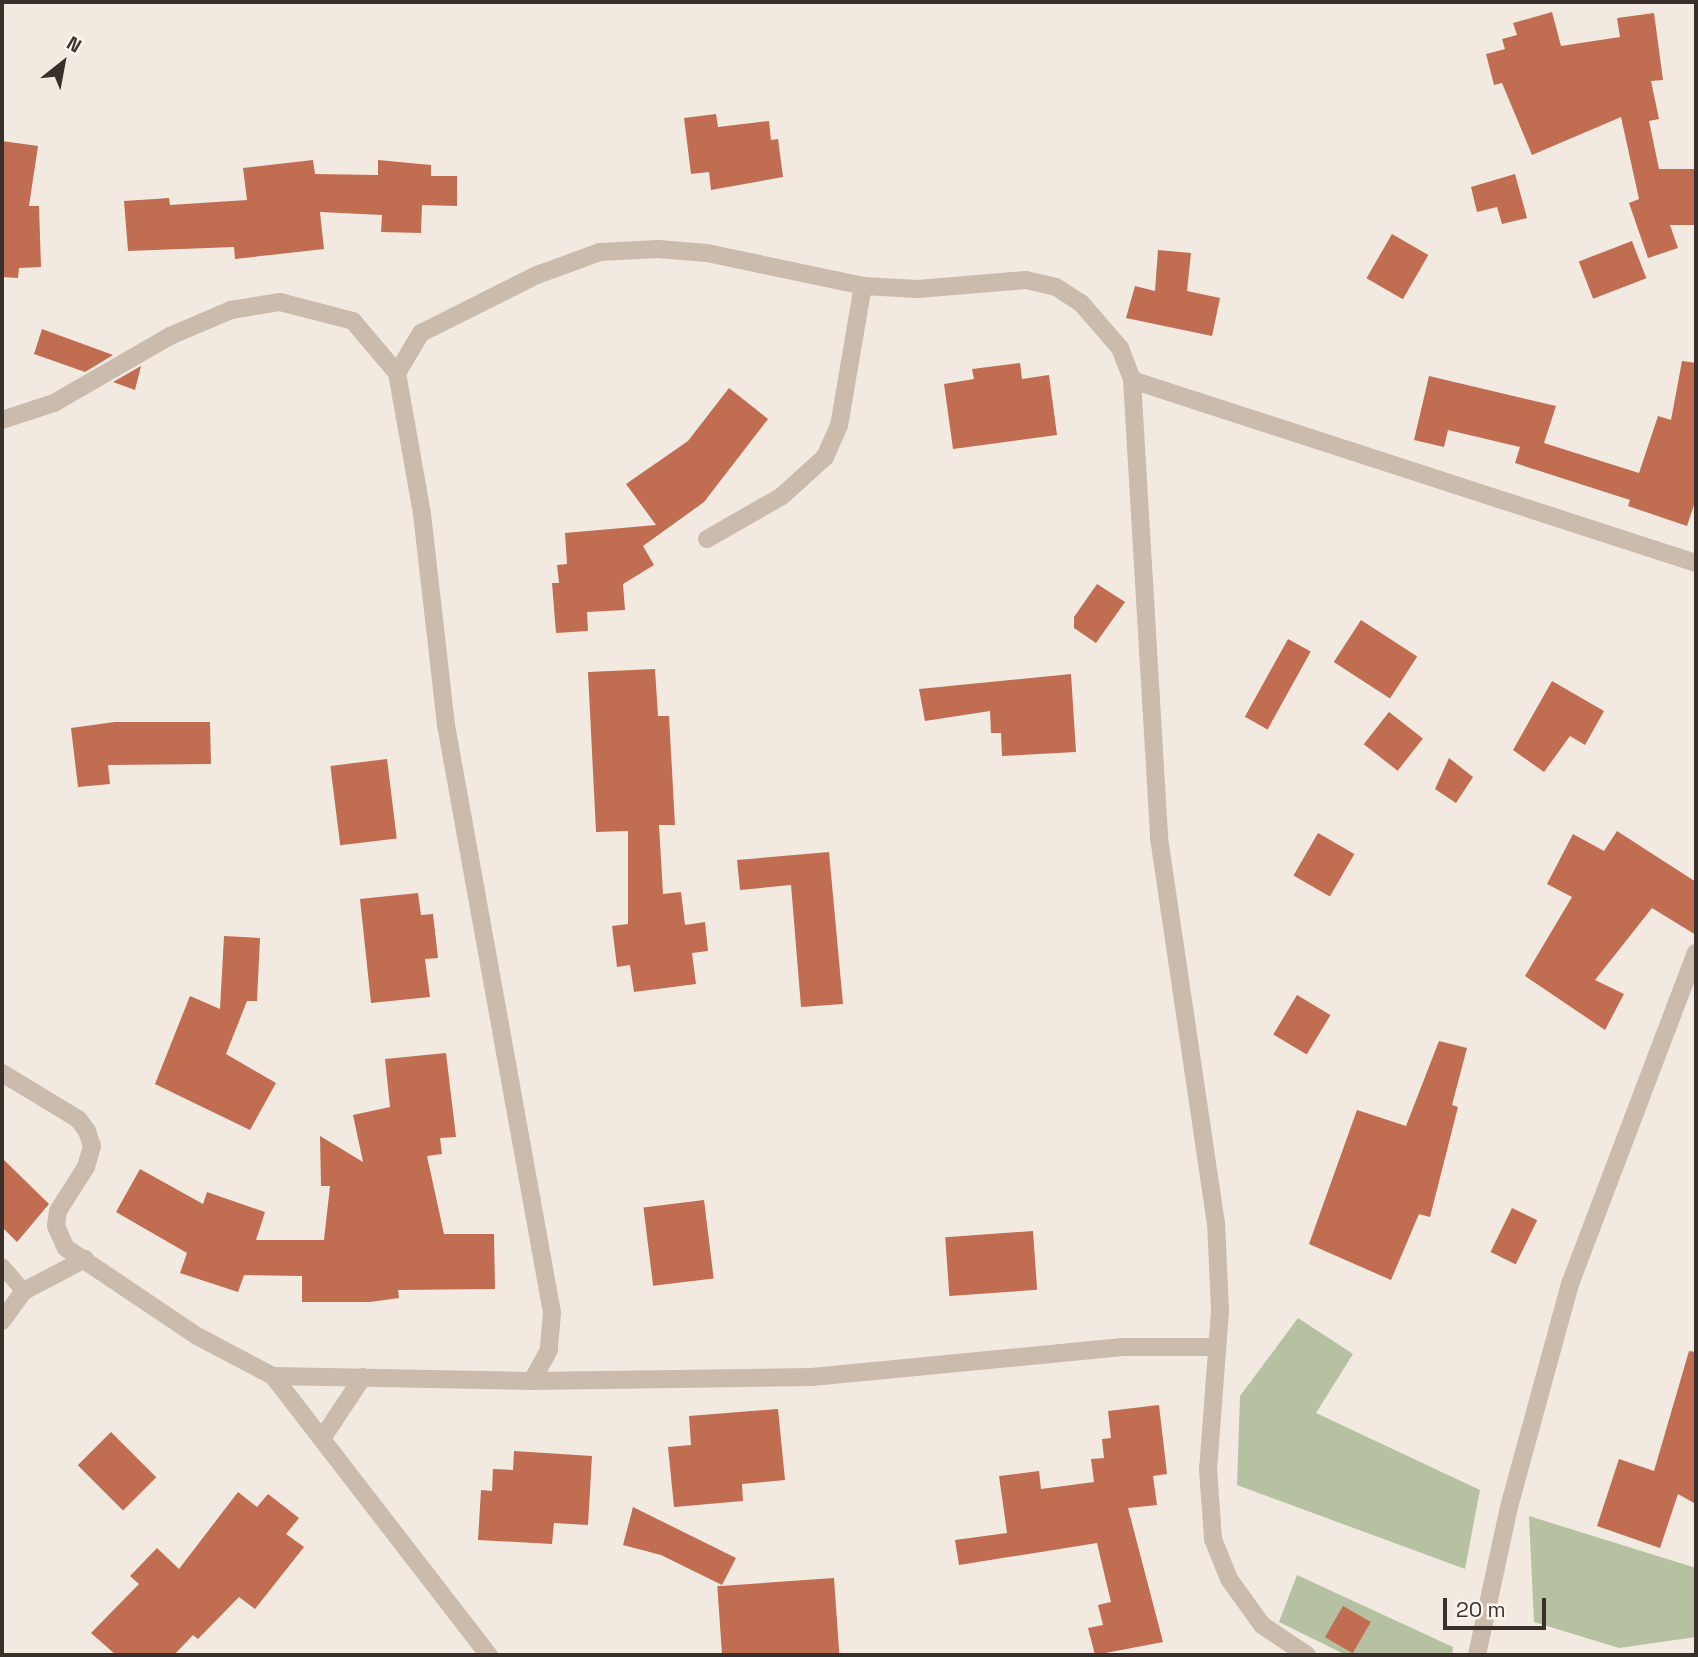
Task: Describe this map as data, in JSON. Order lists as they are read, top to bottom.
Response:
{
  "scale_bar": "20 m",
  "north": "top right"
}
